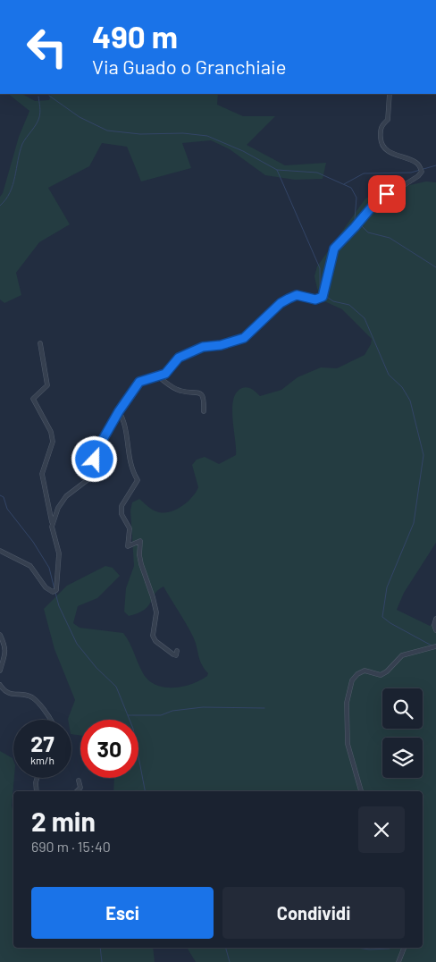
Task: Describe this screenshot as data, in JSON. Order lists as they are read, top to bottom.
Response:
{
  "page": {
    "turn": ["490 m", "Via Guado o Granchiaie"],
    "speed": "27 km/h",
    "limit": "30",
    "heading": ["2 min", "690 m · 15:40"],
    "buttons": ["Esci", "Condividi"]
  }
}
